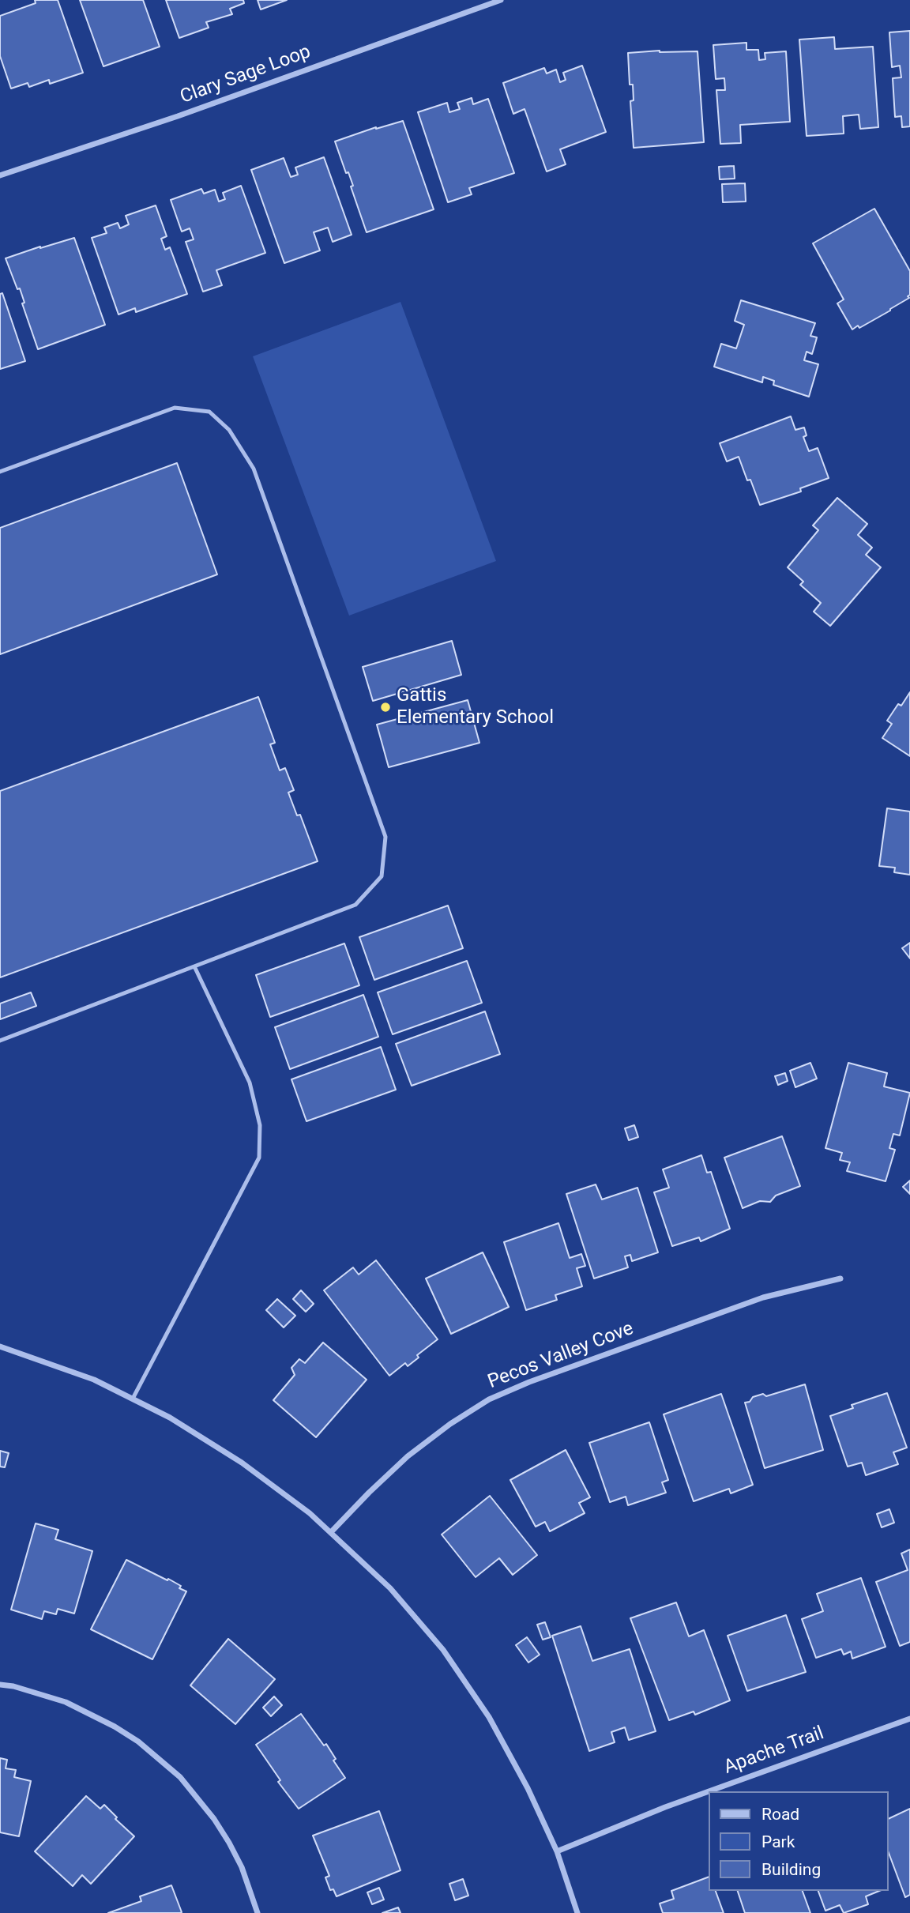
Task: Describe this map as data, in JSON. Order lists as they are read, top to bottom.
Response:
{
  "streets": {
    "street": ["Clary Sage Loop", "Pecos Valley Cove", "Apache Trail"]
  },
  "places": ["Gattis Elementary School"],
  "legend": ["Road", "Park", "Building"]
}
